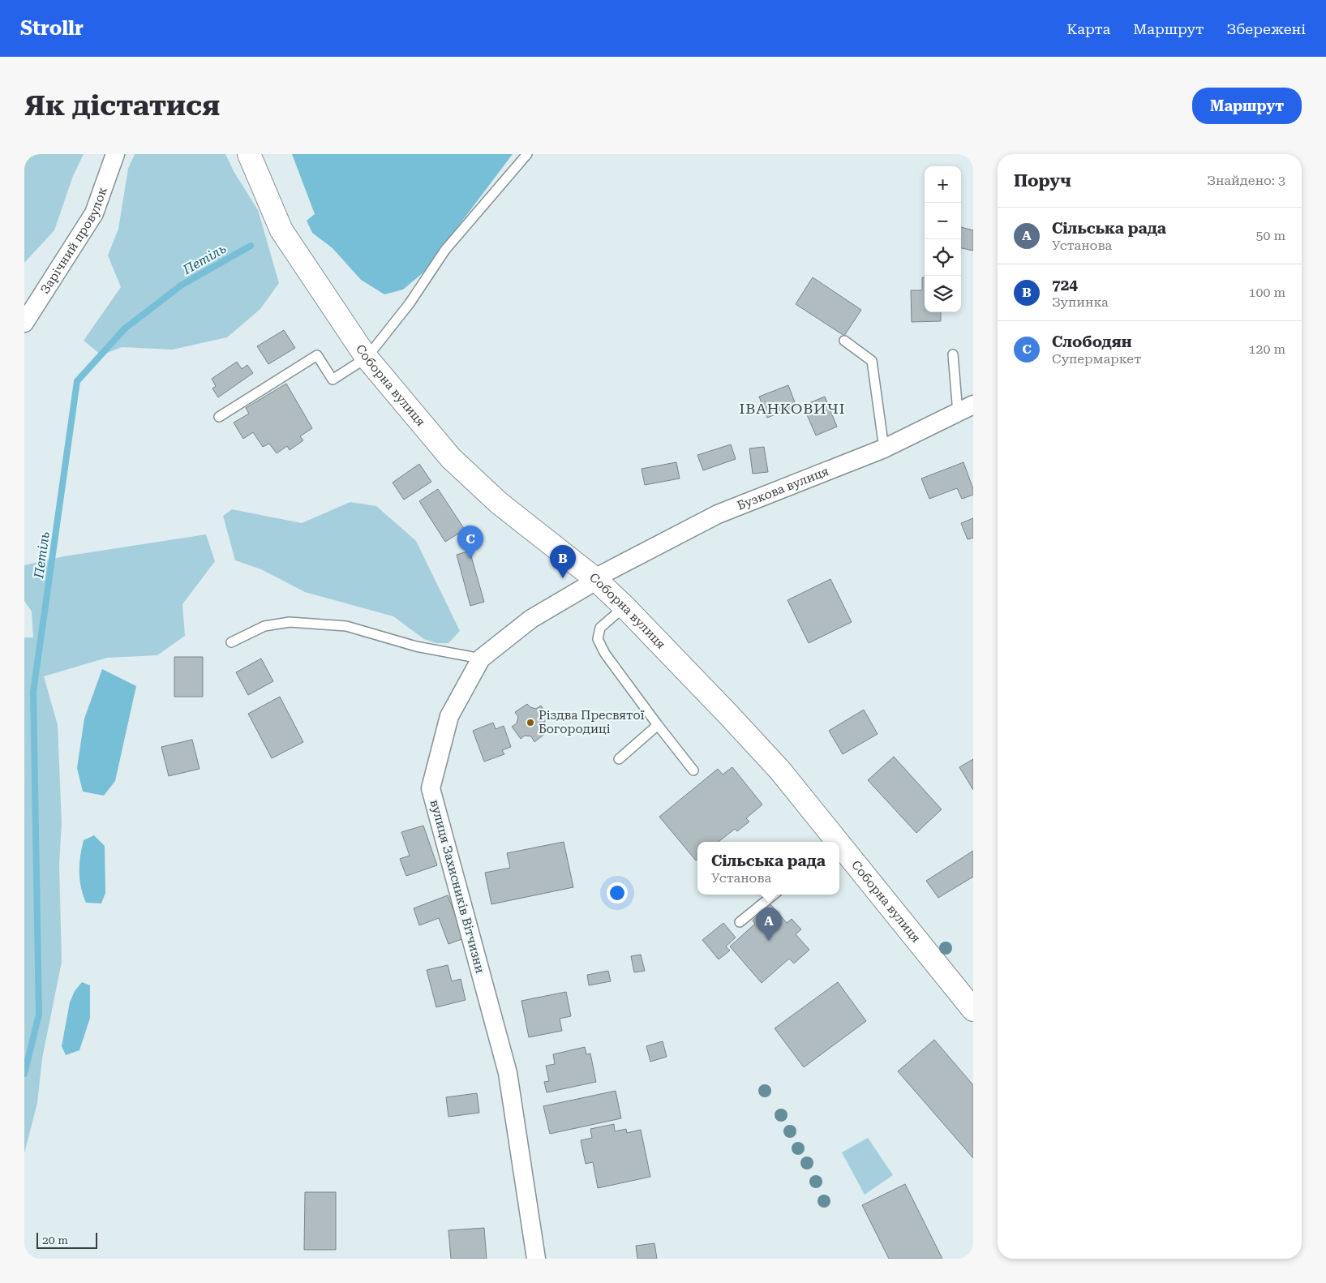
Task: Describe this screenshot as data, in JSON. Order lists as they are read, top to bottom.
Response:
{
  "streets": {
    "street": [
      "Зарічний провулок",
      "Соборна вулиця",
      "Бузкова вулиця",
      "вулиця Захисників Вітчизни"
    ]
  },
  "crossings": [
    ["Соборна вулиця", "Бузкова вулиця"],
    ["Соборна вулиця", "вулиця Захисників Вітчизни"],
    ["Бузкова вулиця", "вулиця Захисників Вітчизни"]
  ],
  "districts": ["ІВАНКОВИЧІ"],
  "water": ["Петіль"],
  "places": ["Різдва Пресвятої Богородиці"],
  "scale_bar": "20 m",
  "page": {
    "header": "Strollr",
    "nav": ["Карта", "Маршрут", "Збережені"],
    "buttons": "Маршрут",
    "title": "Як дістатися",
    "heading": ["Поруч", "Знайдено: 3"],
    "map_buttons": ["+", "−"],
    "list": [
      {
        "mark": "A",
        "name": "Cільська рада",
        "note": "Установа",
        "value": "50 m"
      },
      {
        "mark": "B",
        "name": "724",
        "note": "Зупинка",
        "value": "100 m"
      },
      {
        "mark": "C",
        "name": "Слободян",
        "note": "Супермаркет",
        "value": "120 m"
      }
    ],
    "pins": ["C", "B", "A"],
    "popup": ["Cільська рада", "Установа"],
    "scale": "20 m"
  }
}
